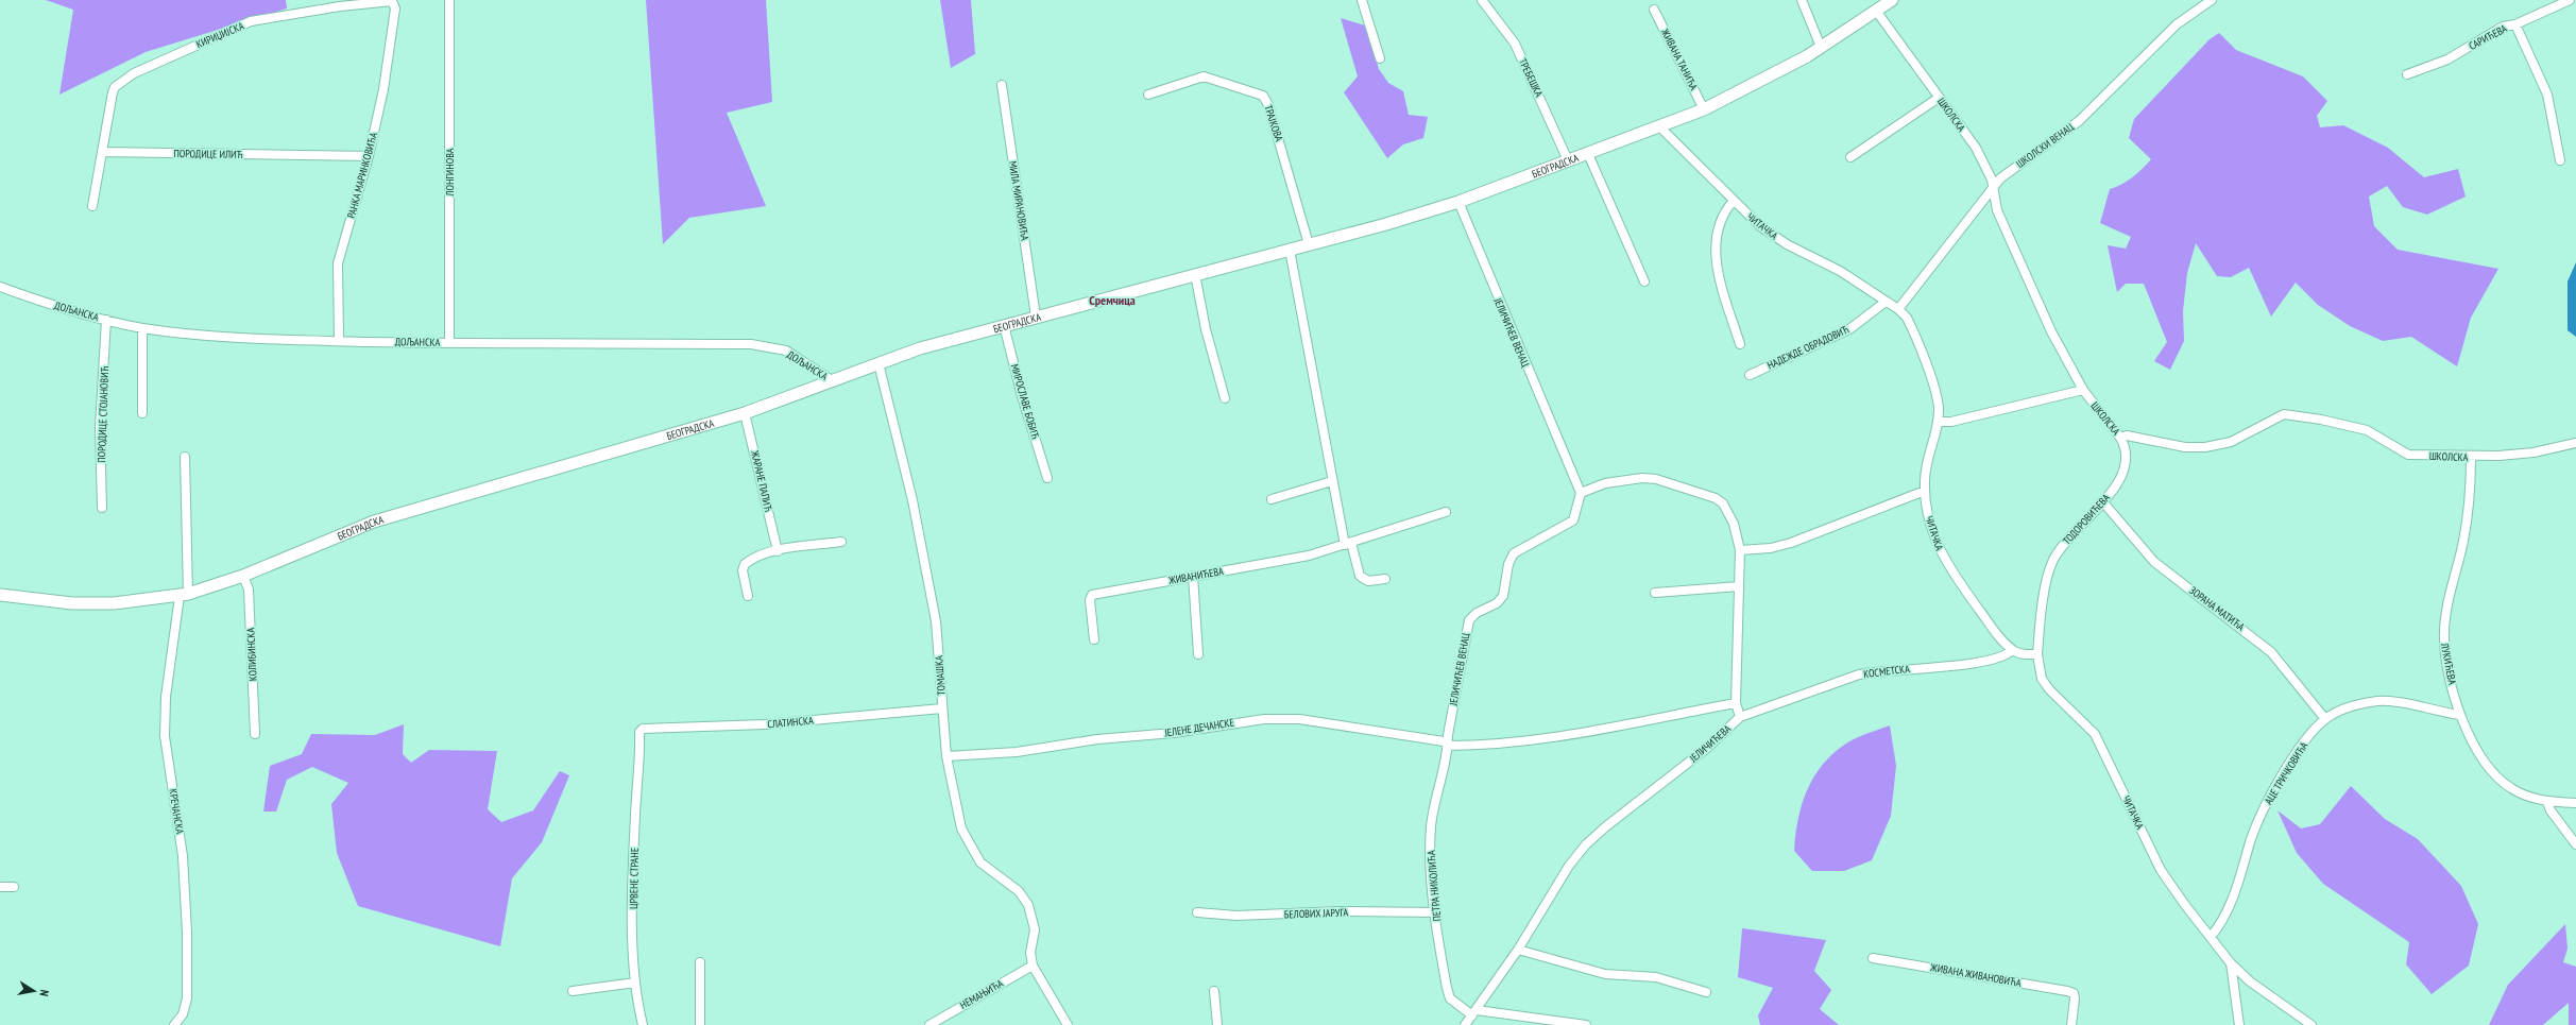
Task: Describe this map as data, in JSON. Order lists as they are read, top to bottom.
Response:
{
  "streets": {
    "main road": ["БЕОГРАДСКА"],
    "street": [
      "КИРИЏИЈСКА",
      "САРИЋЕВА",
      "ЖИВАНА ТАНИЋА",
      "ТРЕБЕШКА",
      "ШКОЛСКА",
      "ТРАЈКОВА",
      "ШКОЛСКИ ВЕНАЦ",
      "ПОРОДИЦЕ ИЛИЋ",
      "ЛОНГИНОВА",
      "РАНКА МАРИНКОВИЋА",
      "МИЛА МИРАНОВИЋА",
      "ЧИТАЧКА",
      "ДОЉАНСКА",
      "ЈЕЛИЧИЋЕВ ВЕНАЦ",
      "НАДЕЖДЕ ОБРАДОВИЋ",
      "МИРОСЛАВЕ БОБИЋ",
      "ПОРОДИЦЕ СТОЈАНОВИЋ",
      "ЖАРАНЕ ПАПИЋ",
      "ТОДОРОВИЋЕВА",
      "ЖИВАНИЋЕВА",
      "ЗОРАНА МАТИЋА",
      "КОЛИБИНСКА",
      "ЛУКИЋЕВА",
      "КОСМЕТСКА",
      "ТОМАШКА",
      "СЛАТИНСКА",
      "ЈЕЛЕНЕ ДЕЧАНСКЕ",
      "ЈЕЛИЧИЋЕВА",
      "АЦЕ ТРИЧКОВИЋА",
      "КРЕЧАНСКА",
      "ЦРВЕНЕ СТРАНЕ",
      "ПЕТРА НИКОЛИЋА",
      "БЕЛОВИХ ЈАРУГА",
      "ЖИВАНА ЖИВАНОВИЋА",
      "НЕМАЊИЋА"
    ]
  },
  "crossings": [
    ["КИРИЏИЈСКА", "ПОРОДИЦЕ ИЛИЋ"],
    ["КИРИЏИЈСКА", "РАНКА МАРИНКОВИЋА"],
    ["ЖИВАНА ТАНИЋА", "БЕОГРАДСКА"],
    ["ТРЕБЕШКА", "БЕОГРАДСКА"],
    ["ШКОЛСКА", "ШКОЛСКИ ВЕНАЦ"],
    ["ШКОЛСКА", "БЕОГРАДСКА"],
    ["ШКОЛСКА", "ТОДОРОВИЋЕВА"],
    ["ШКОЛСКА", "ЛУКИЋЕВА"],
    ["ТРАЈКОВА", "БЕОГРАДСКА"],
    ["ШКОЛСКИ ВЕНАЦ", "ЧИТАЧКА"],
    ["ПОРОДИЦЕ ИЛИЋ", "РАНКА МАРИНКОВИЋА"],
    ["БЕОГРАДСКА", "МИЛА МИРАНОВИЋА"],
    ["БЕОГРАДСКА", "ЧИТАЧКА"],
    ["БЕОГРАДСКА", "ДОЉАНСКА"],
    ["БЕОГРАДСКА", "ЈЕЛИЧИЋЕВ ВЕНАЦ"],
    ["БЕОГРАДСКА", "МИРОСЛАВЕ БОБИЋ"],
    ["БЕОГРАДСКА", "ЖАРАНЕ ПАПИЋ"],
    ["БЕОГРАДСКА", "КОЛИБИНСКА"],
    ["БЕОГРАДСКА", "ТОМАШКА"],
    ["БЕОГРАДСКА", "КРЕЧАНСКА"],
    ["ЛОНГИНОВА", "ДОЉАНСКА"],
    ["РАНКА МАРИНКОВИЋА", "ДОЉАНСКА"],
    ["ЧИТАЧКА", "НАДЕЖДЕ ОБРАДОВИЋ"],
    ["ЧИТАЧКА", "ТОДОРОВИЋЕВА"],
    ["ЧИТАЧКА", "КОСМЕТСКА"],
    ["ЧИТАЧКА", "АЦЕ ТРИЧКОВИЋА"],
    ["ДОЉАНСКА", "ПОРОДИЦЕ СТОЈАНОВИЋ"],
    ["ЈЕЛИЧИЋЕВ ВЕНАЦ", "ЈЕЛЕНЕ ДЕЧАНСКЕ"],
    ["ЈЕЛИЧИЋЕВ ВЕНАЦ", "ЈЕЛИЧИЋЕВА"],
    ["ЈЕЛИЧИЋЕВ ВЕНАЦ", "ПЕТРА НИКОЛИЋА"],
    ["ТОДОРОВИЋЕВА", "ЗОРАНА МАТИЋА"],
    ["ЗОРАНА МАТИЋА", "АЦЕ ТРИЧКОВИЋА"],
    ["ЛУКИЋЕВА", "АЦЕ ТРИЧКОВИЋА"],
    ["КОСМЕТСКА", "ЈЕЛИЧИЋЕВА"],
    ["ТОМАШКА", "СЛАТИНСКА"],
    ["ТОМАШКА", "ЈЕЛЕНЕ ДЕЧАНСКЕ"],
    ["ТОМАШКА", "НЕМАЊИЋА"],
    ["СЛАТИНСКА", "ЦРВЕНЕ СТРАНЕ"],
    ["ЈЕЛЕНЕ ДЕЧАНСКЕ", "ПЕТРА НИКОЛИЋА"],
    ["ЈЕЛИЧИЋЕВА", "ПЕТРА НИКОЛИЋА"],
    ["ПЕТРА НИКОЛИЋА", "БЕЛОВИХ ЈАРУГА"]
  ],
  "districts": ["Сремчица"],
  "north": "right"
}
